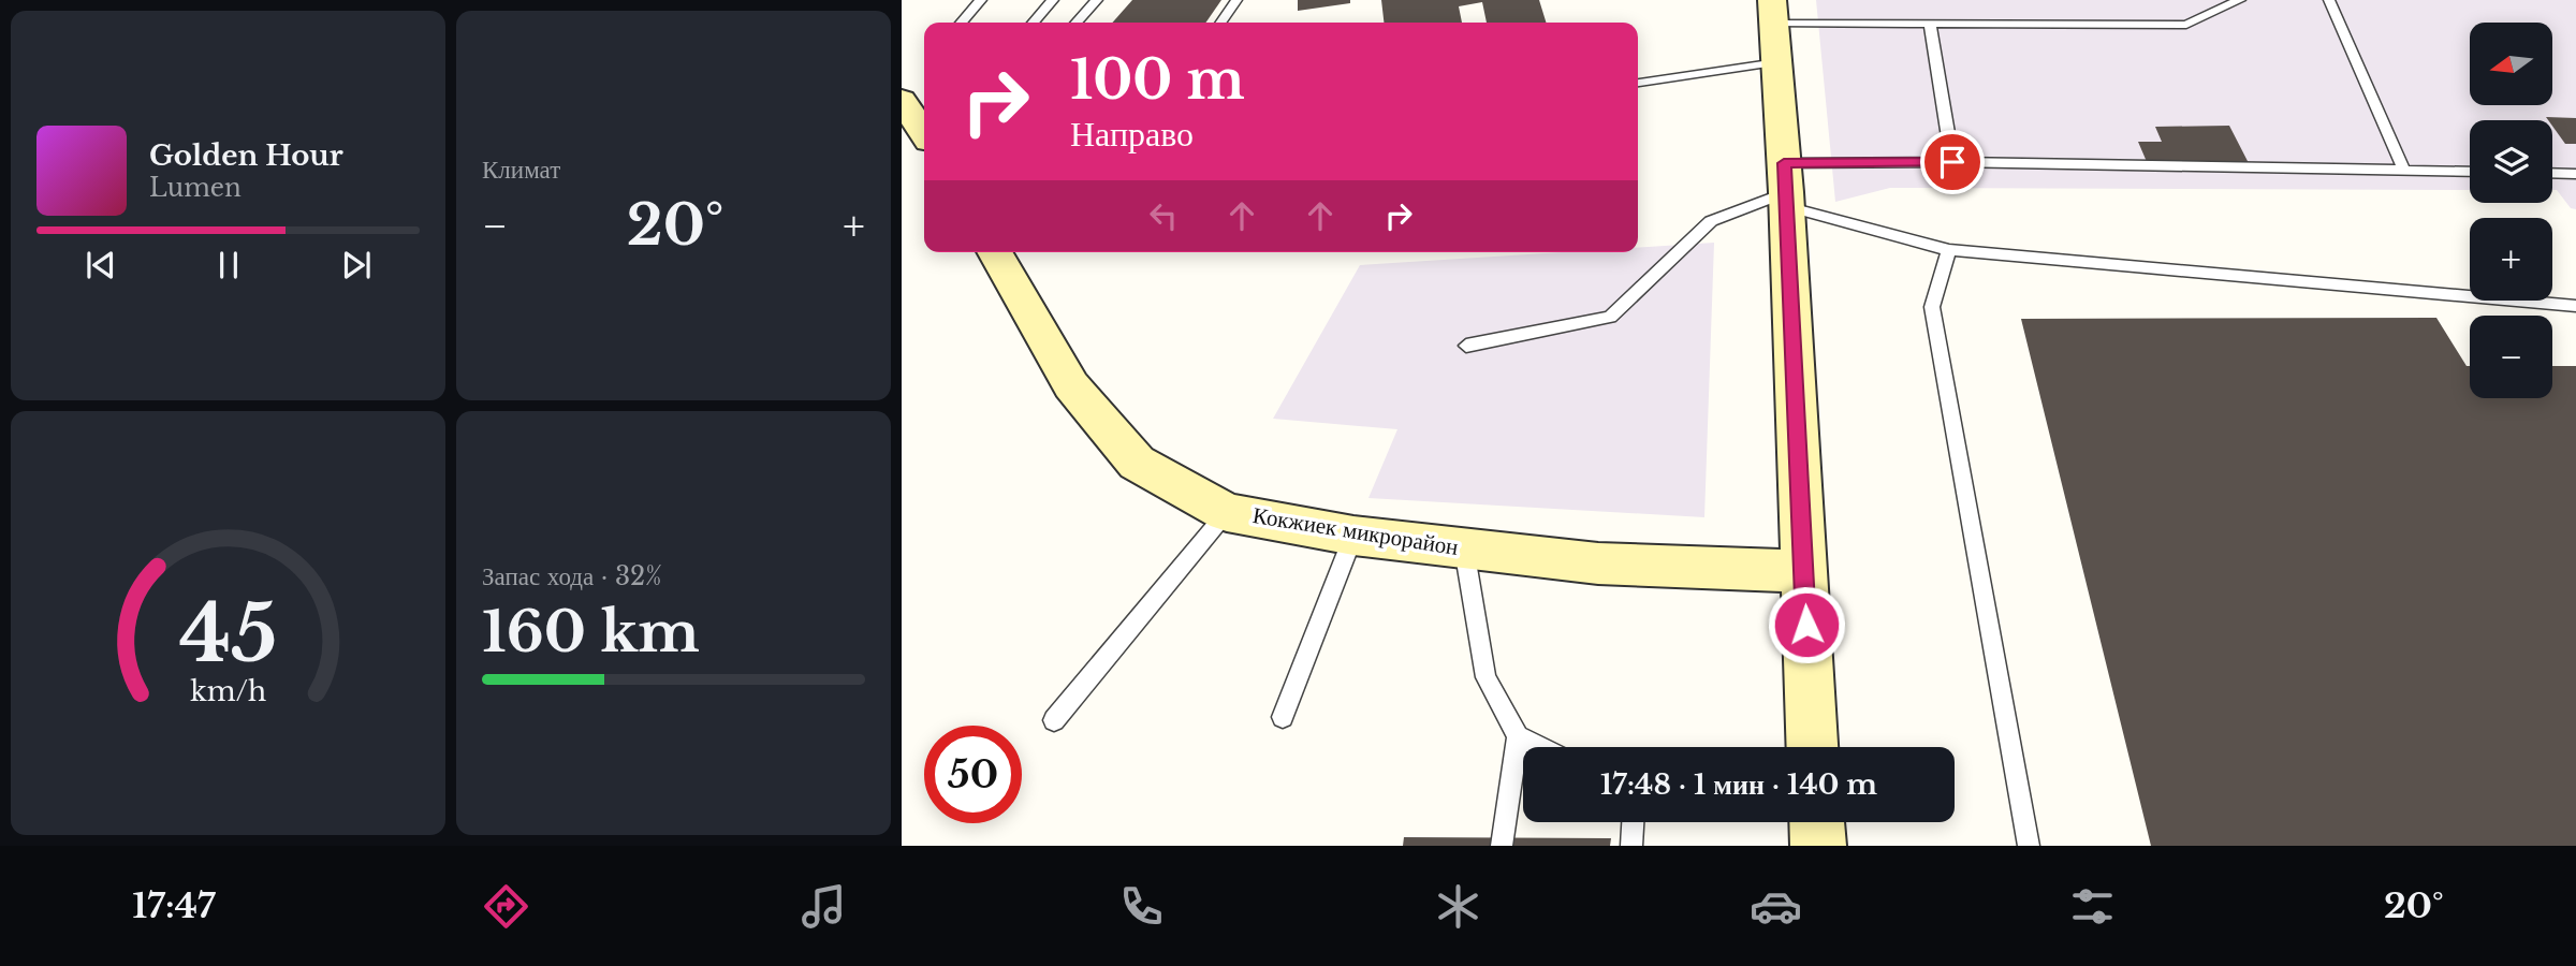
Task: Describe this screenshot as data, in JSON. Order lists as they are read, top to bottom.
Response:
{
  "streets": {
    "street": ["Кокжиек микрорайон"]
  },
  "north": "left",
  "page": {
    "tile": [
      "Климат",
      ["Запас хода · 32%", "160 km"]
    ],
    "map_buttons": ["+", "−"],
    "turn": ["100 m", "Направо"],
    "song": ["Golden Hour", "Lumen"],
    "heat": ["−", "20°", "+"],
    "limit": "50",
    "trip": "17:48 · 1 мин · 140 m",
    "tabs": ["17:47", "20°"],
    "gauge": ["45", "km/h"]
  }
}
